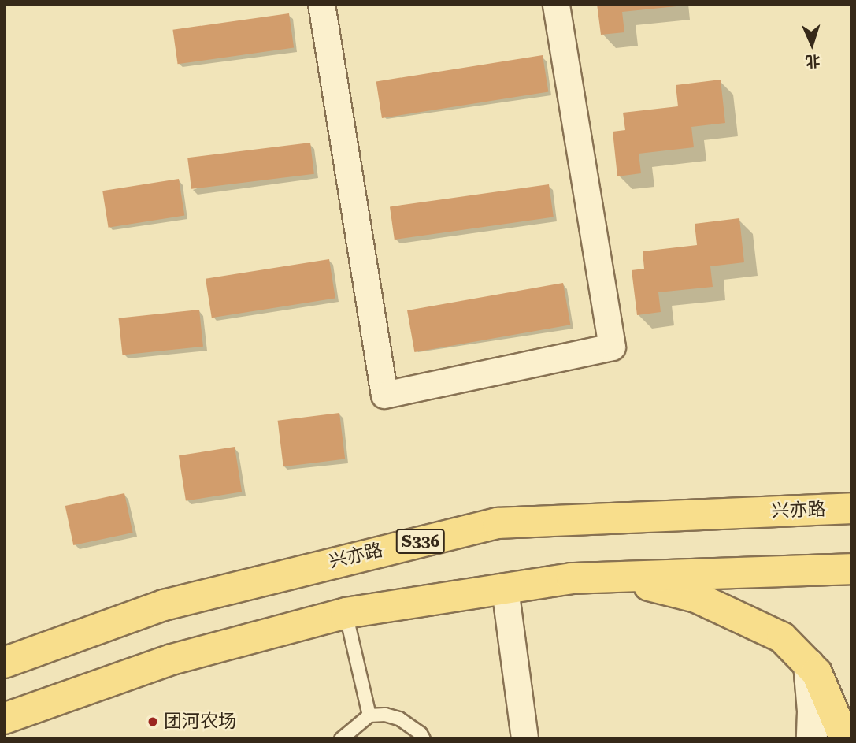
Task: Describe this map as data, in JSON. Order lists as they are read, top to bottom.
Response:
{
  "streets": {
    "main road": ["兴亦路", "S336"]
  },
  "places": ["团河农场"],
  "north": "bottom"
}
